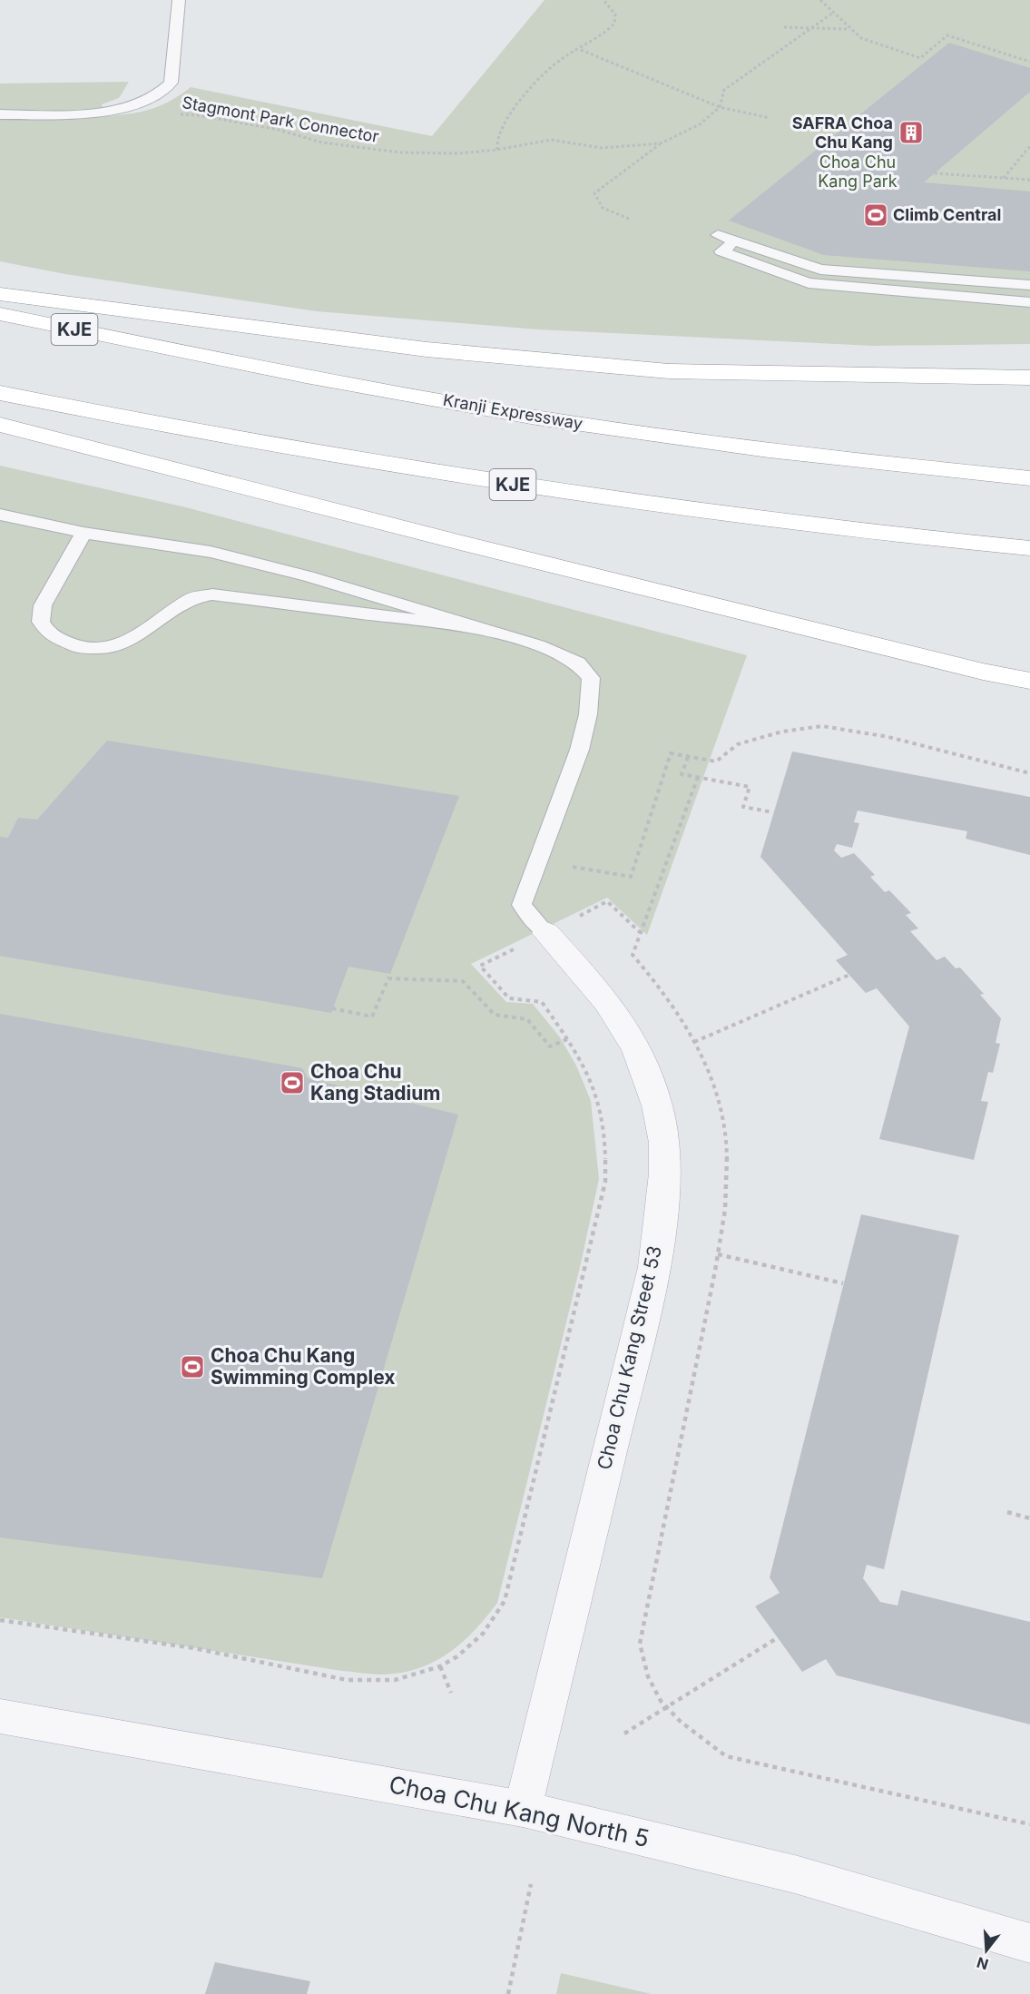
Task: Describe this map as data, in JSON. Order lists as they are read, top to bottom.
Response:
{
  "streets": {
    "highway": ["KJE", "Kranji Expressway"],
    "street": ["Choa Chu Kang Street 53", "Choa Chu Kang North 5"],
    "path": ["Stagmont Park Connector"]
  },
  "crossings": [
    ["Choa Chu Kang Street 53", "Choa Chu Kang North 5"]
  ],
  "parks": ["Choa Chu Kang Park"],
  "places": {
    "building": ["SAFRA Choa Chu Kang"],
    "sports": ["Climb Central", "Choa Chu Kang Stadium", "Choa Chu Kang Swimming Complex"]
  },
  "north": "bottom"
}
